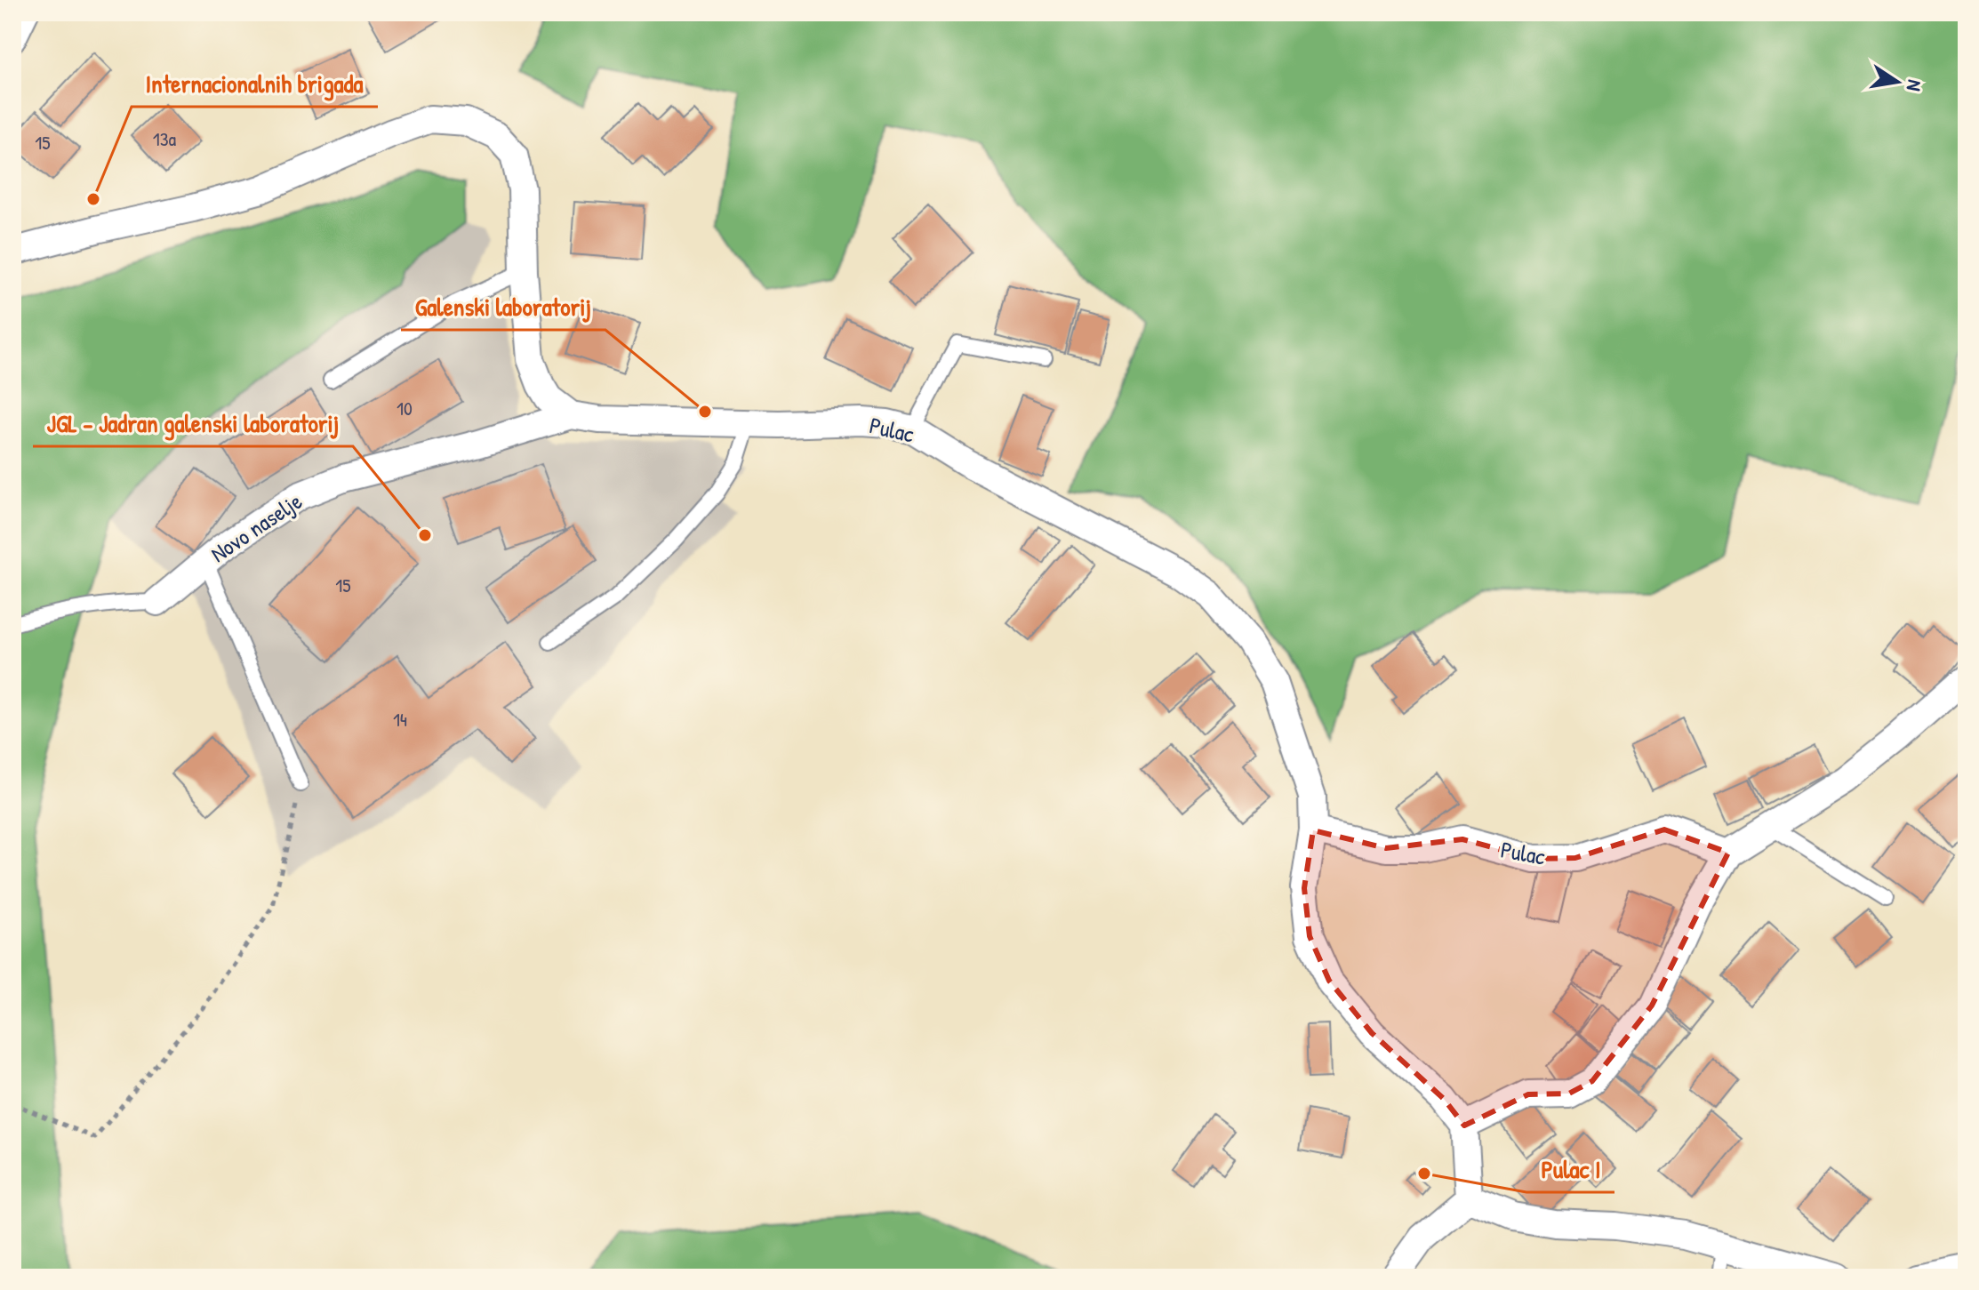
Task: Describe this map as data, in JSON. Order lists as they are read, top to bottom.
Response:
{
  "streets": {
    "street": ["Pulac", "Novo naselje"]
  },
  "crossings": [
    ["Pulac", "Novo naselje"]
  ],
  "places": [
    "Internacionalnih brigada",
    "Galenski laboratorij",
    "JGL - Jadran galenski laboratorij",
    "Pulac I"
  ],
  "house_numbers": [
    "13a",
    "15",
    "10",
    "15",
    "14"
  ],
  "north": "right"
}
